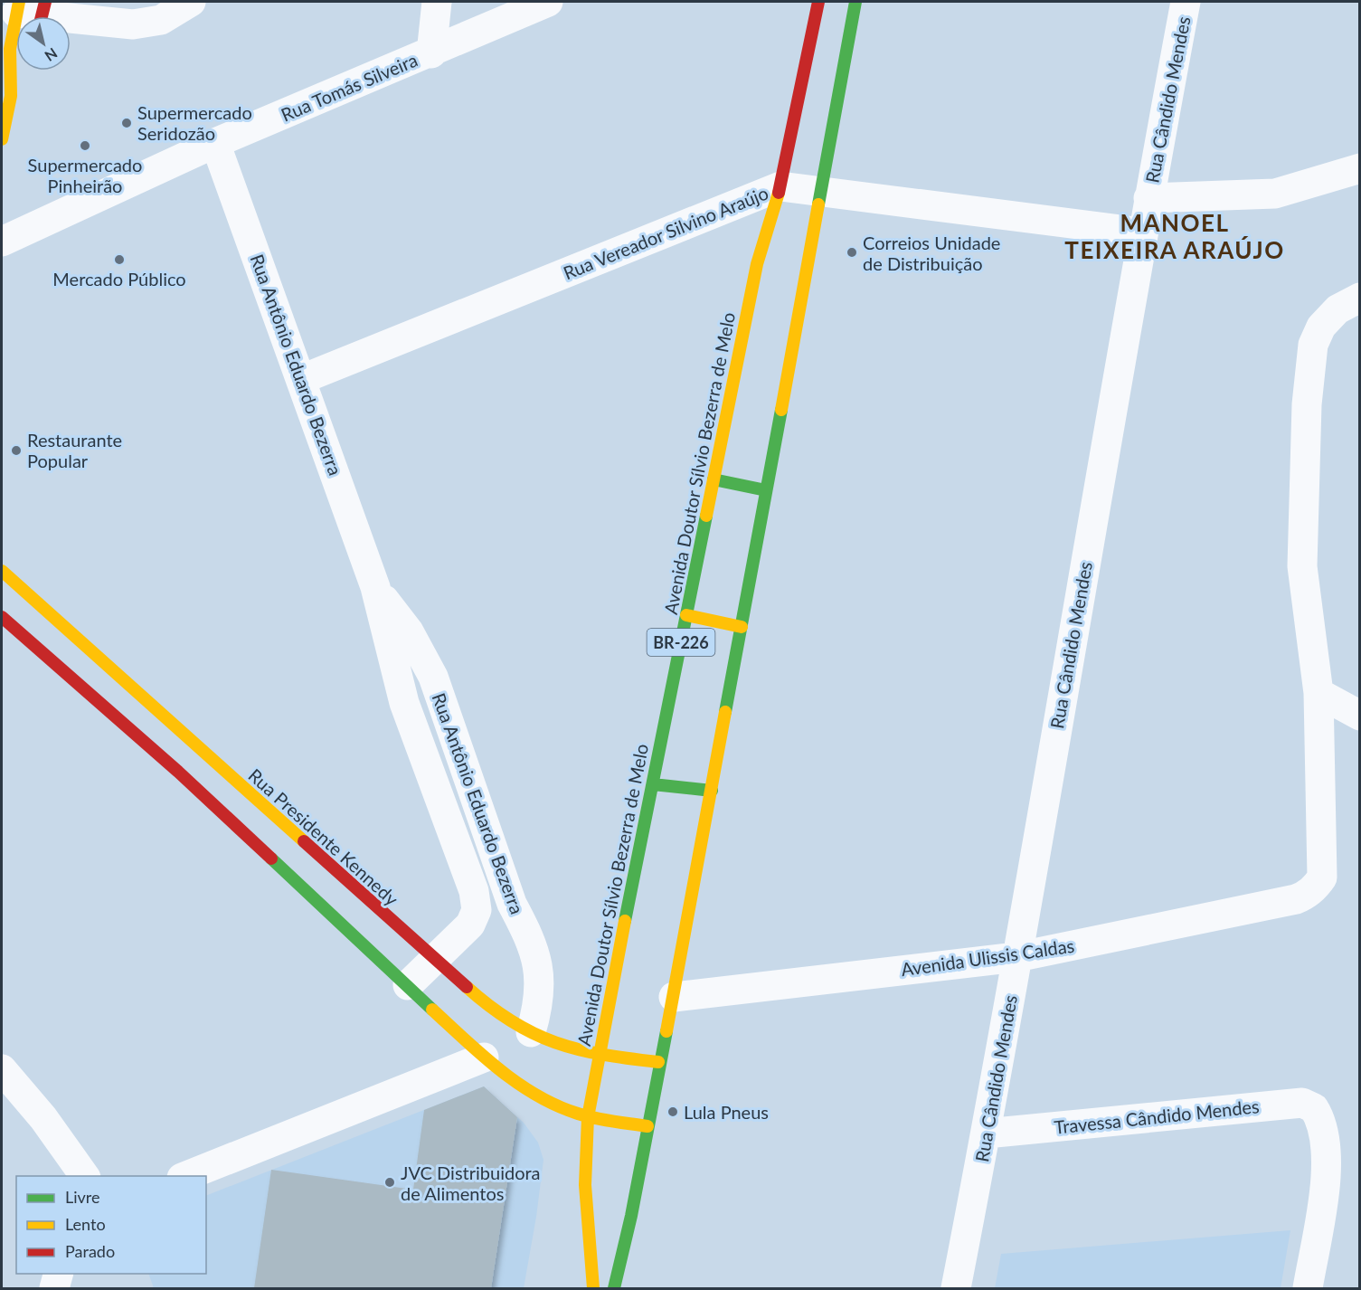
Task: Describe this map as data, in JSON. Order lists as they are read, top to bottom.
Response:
{
  "streets": {
    "main road": ["Avenida Doutor Sílvio Bezerra de Melo", "BR-226", "Rua Presidente Kennedy"],
    "street": [
      "Rua Tomás Silveira",
      "Rua Cândido Mendes",
      "Rua Vereador Silvino Araújo",
      "Rua Antônio Eduardo Bezerra",
      "Avenida Ulissis Caldas",
      "Travessa Cândido Mendes"
    ]
  },
  "crossings": [
    ["Rua Tomás Silveira", "Rua Antônio Eduardo Bezerra"],
    ["Rua Cândido Mendes", "Rua Vereador Silvino Araújo"],
    ["Rua Cândido Mendes", "Avenida Ulissis Caldas"],
    ["Rua Cândido Mendes", "Travessa Cândido Mendes"],
    ["Rua Vereador Silvino Araújo", "Rua Antônio Eduardo Bezerra"],
    ["Rua Vereador Silvino Araújo", "Avenida Doutor Sílvio Bezerra de Melo"],
    ["Rua Vereador Silvino Araújo", "BR-226"],
    ["Rua Antônio Eduardo Bezerra", "Rua Presidente Kennedy"],
    ["Avenida Doutor Sílvio Bezerra de Melo", "Rua Presidente Kennedy"],
    ["BR-226", "Rua Presidente Kennedy"],
    ["BR-226", "Avenida Ulissis Caldas"]
  ],
  "districts": ["MANOEL TEIXEIRA ARAÚJO"],
  "places": [
    "Supermercado Seridozão",
    "Supermercado Pinheirão",
    "Correios Unidade de Distribuição",
    "Mercado Público",
    "Restaurante Popular",
    "Lula Pneus",
    "JVC Distribuidora de Alimentos"
  ],
  "legend": ["Livre", "Lento", "Parado"],
  "north": "bottom right"
}
